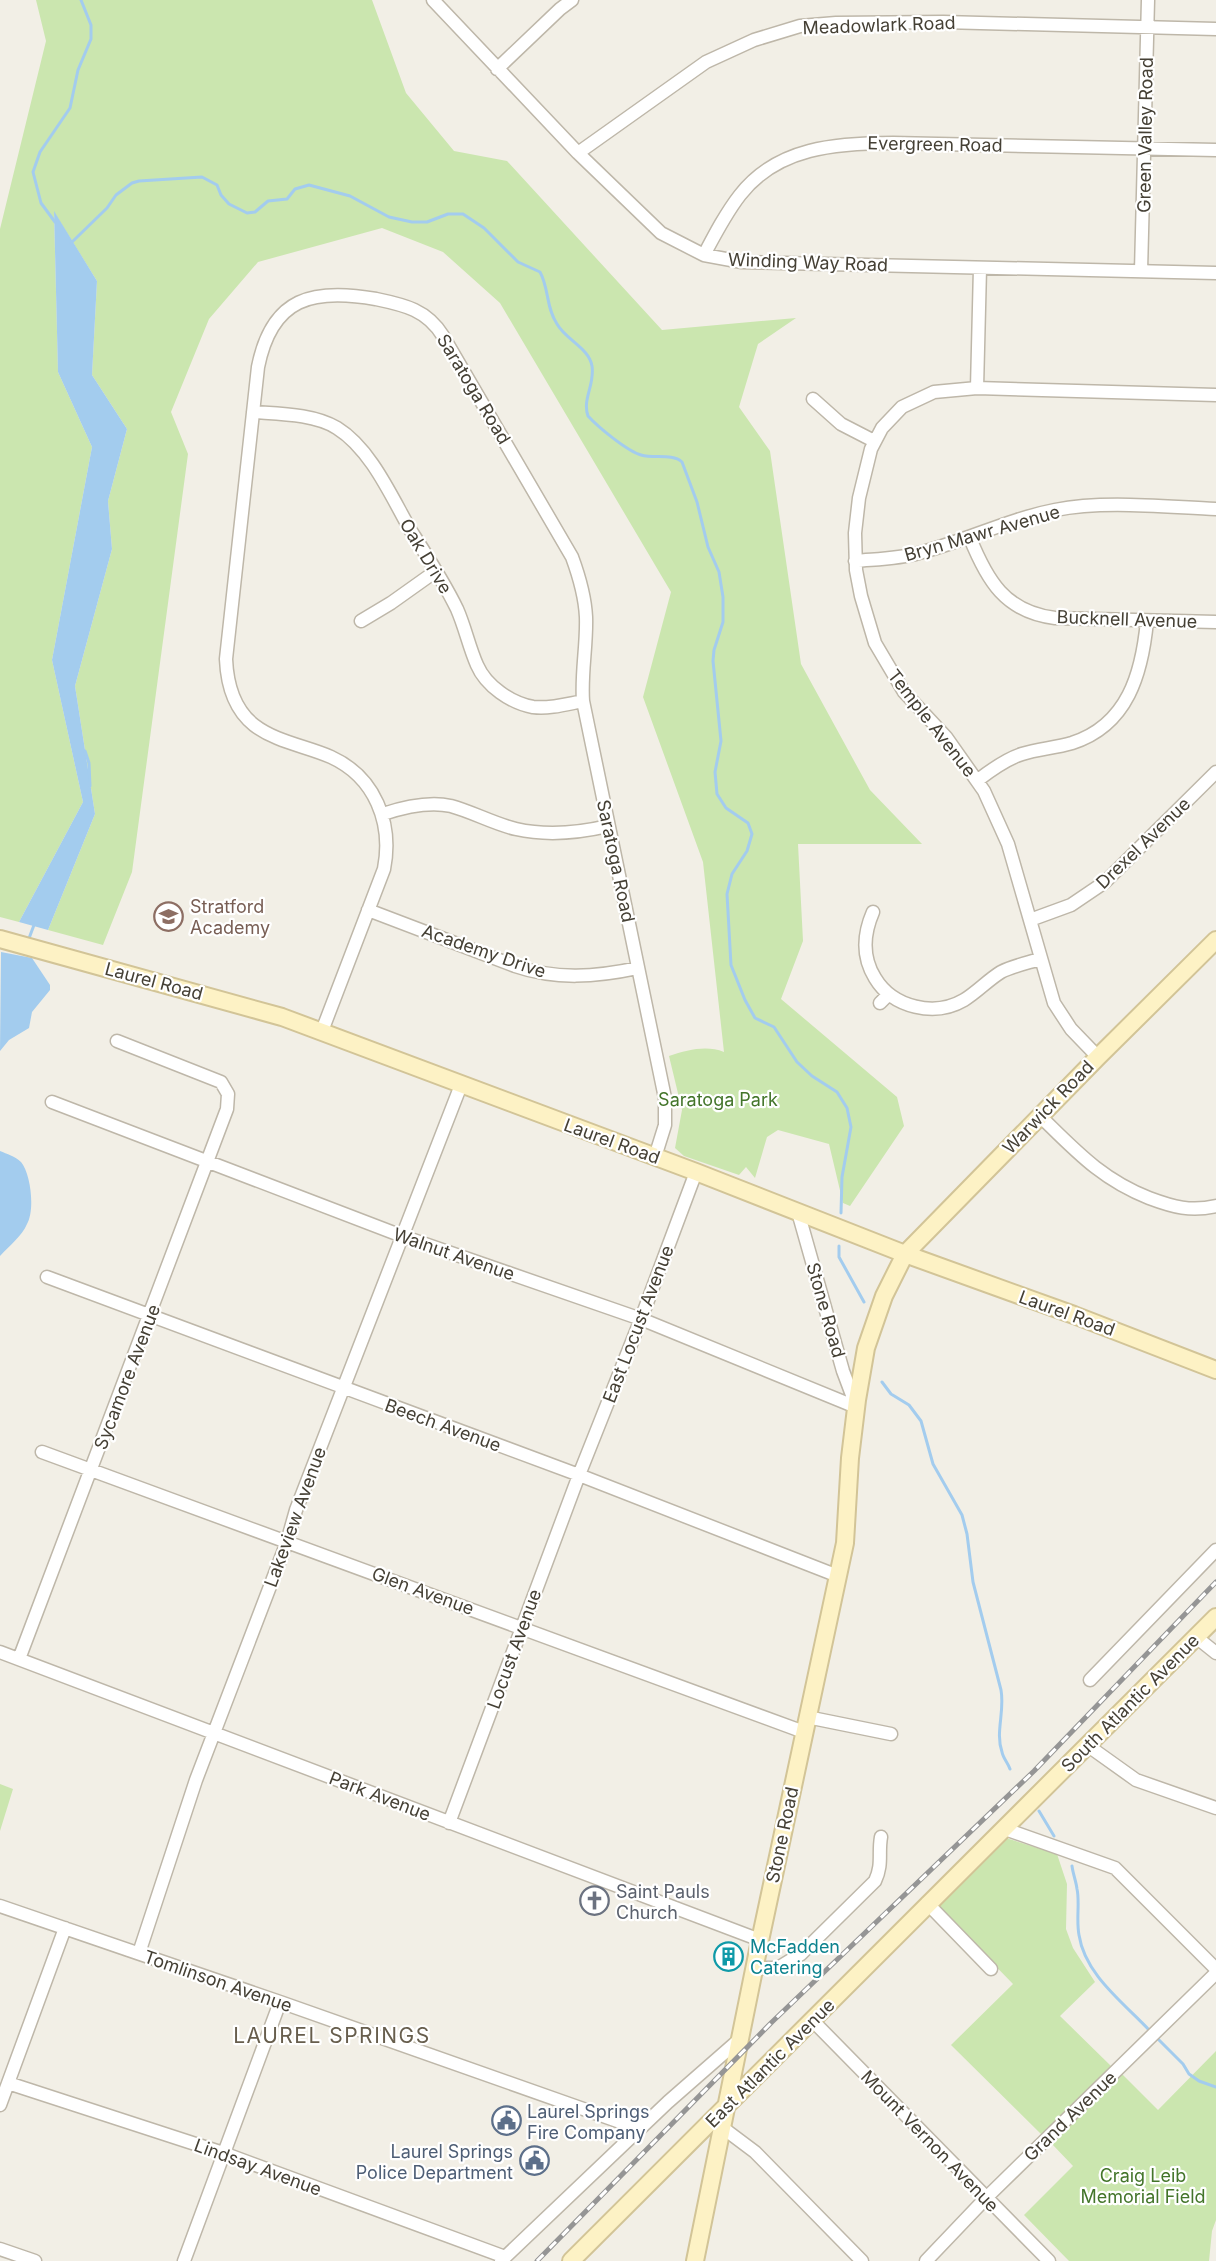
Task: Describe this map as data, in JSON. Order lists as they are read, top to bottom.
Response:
{
  "streets": {
    "street": [
      "Meadowlark Road",
      "Green Valley Road",
      "Evergreen Road",
      "Winding Way Road",
      "Saratoga Road",
      "Bryn Mawr Avenue",
      "Oak Drive",
      "Bucknell Avenue",
      "Temple Avenue",
      "Drexel Avenue",
      "Academy Drive",
      "Laurel Road",
      "Warwick Road",
      "Walnut Avenue",
      "Stone Road",
      "East Locust Avenue",
      "Sycamore Avenue",
      "Beech Avenue",
      "Lakeview Avenue",
      "Glen Avenue",
      "Locust Avenue",
      "South Atlantic Avenue",
      "Park Avenue",
      "Tomlinson Avenue",
      "East Atlantic Avenue",
      "Grand Avenue",
      "Mount Vernon Avenue",
      "Lindsay Avenue"
    ]
  },
  "crossings": [
    ["Meadowlark Road", "Green Valley Road"],
    ["Meadowlark Road", "Winding Way Road"],
    ["Green Valley Road", "Evergreen Road"],
    ["Green Valley Road", "Winding Way Road"],
    ["Evergreen Road", "Winding Way Road"],
    ["Saratoga Road", "Oak Drive"],
    ["Saratoga Road", "Academy Drive"],
    ["Saratoga Road", "Laurel Road"],
    ["Bryn Mawr Avenue", "Bucknell Avenue"],
    ["Bryn Mawr Avenue", "Temple Avenue"],
    ["Temple Avenue", "Drexel Avenue"],
    ["Temple Avenue", "Warwick Road"],
    ["Laurel Road", "Warwick Road"],
    ["Laurel Road", "Stone Road"],
    ["Laurel Road", "East Locust Avenue"],
    ["Laurel Road", "Lakeview Avenue"],
    ["Warwick Road", "Stone Road"],
    ["Walnut Avenue", "Stone Road"],
    ["Walnut Avenue", "East Locust Avenue"],
    ["Walnut Avenue", "Sycamore Avenue"],
    ["Walnut Avenue", "Lakeview Avenue"],
    ["Stone Road", "Beech Avenue"],
    ["Stone Road", "Glen Avenue"],
    ["Stone Road", "Park Avenue"],
    ["Stone Road", "East Atlantic Avenue"],
    ["East Locust Avenue", "Beech Avenue"],
    ["East Locust Avenue", "Locust Avenue"],
    ["Sycamore Avenue", "Beech Avenue"],
    ["Sycamore Avenue", "Glen Avenue"],
    ["Sycamore Avenue", "Park Avenue"],
    ["Beech Avenue", "Lakeview Avenue"],
    ["Beech Avenue", "Locust Avenue"],
    ["Lakeview Avenue", "Glen Avenue"],
    ["Lakeview Avenue", "Park Avenue"],
    ["Lakeview Avenue", "Tomlinson Avenue"],
    ["Glen Avenue", "Locust Avenue"],
    ["Locust Avenue", "Park Avenue"],
    ["South Atlantic Avenue", "East Atlantic Avenue"],
    ["East Atlantic Avenue", "Mount Vernon Avenue"],
    ["Grand Avenue", "Mount Vernon Avenue"]
  ],
  "districts": ["LAUREL SPRINGS"],
  "parks": ["Saratoga Park", "Craig Leib Memorial Field"],
  "places": {
    "school or university": ["Stratford Academy"],
    "church": ["Saint Pauls Church"],
    "building": ["McFadden Catering"],
    "public building": ["Laurel Springs Fire Company", "Laurel Springs Police Department"]
  }
}
